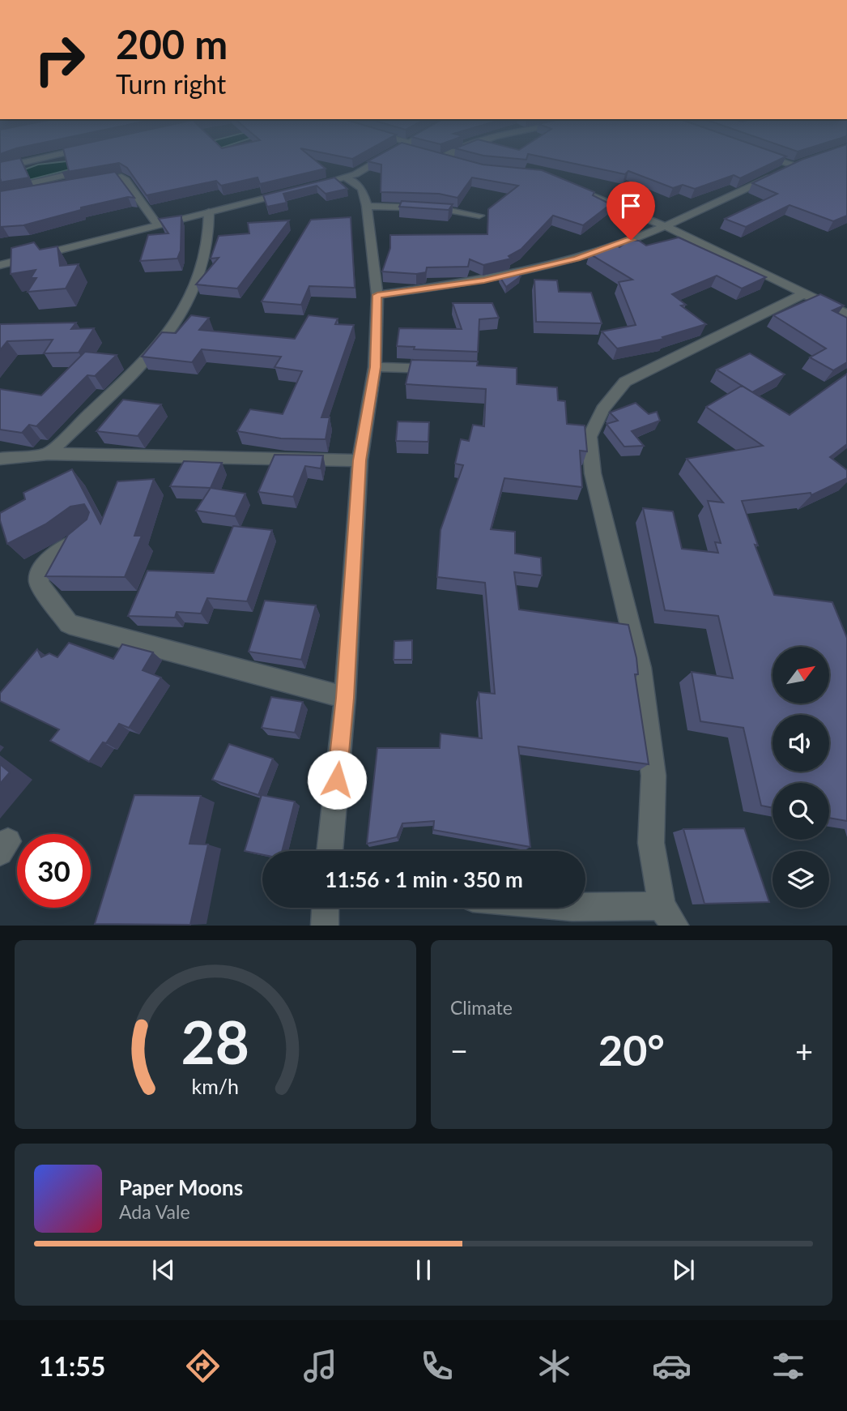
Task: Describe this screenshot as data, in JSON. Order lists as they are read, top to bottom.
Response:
{
  "north": "top right",
  "page": {
    "turn": ["200 m", "Turn right"],
    "limit": "30",
    "trip": "11:56 · 1 min · 350 m",
    "tile": "Climate",
    "heat": ["−", "20°", "+"],
    "song": ["Paper Moons", "Ada Vale"],
    "tabs": "11:55",
    "gauge": ["28", "km/h"]
  }
}
